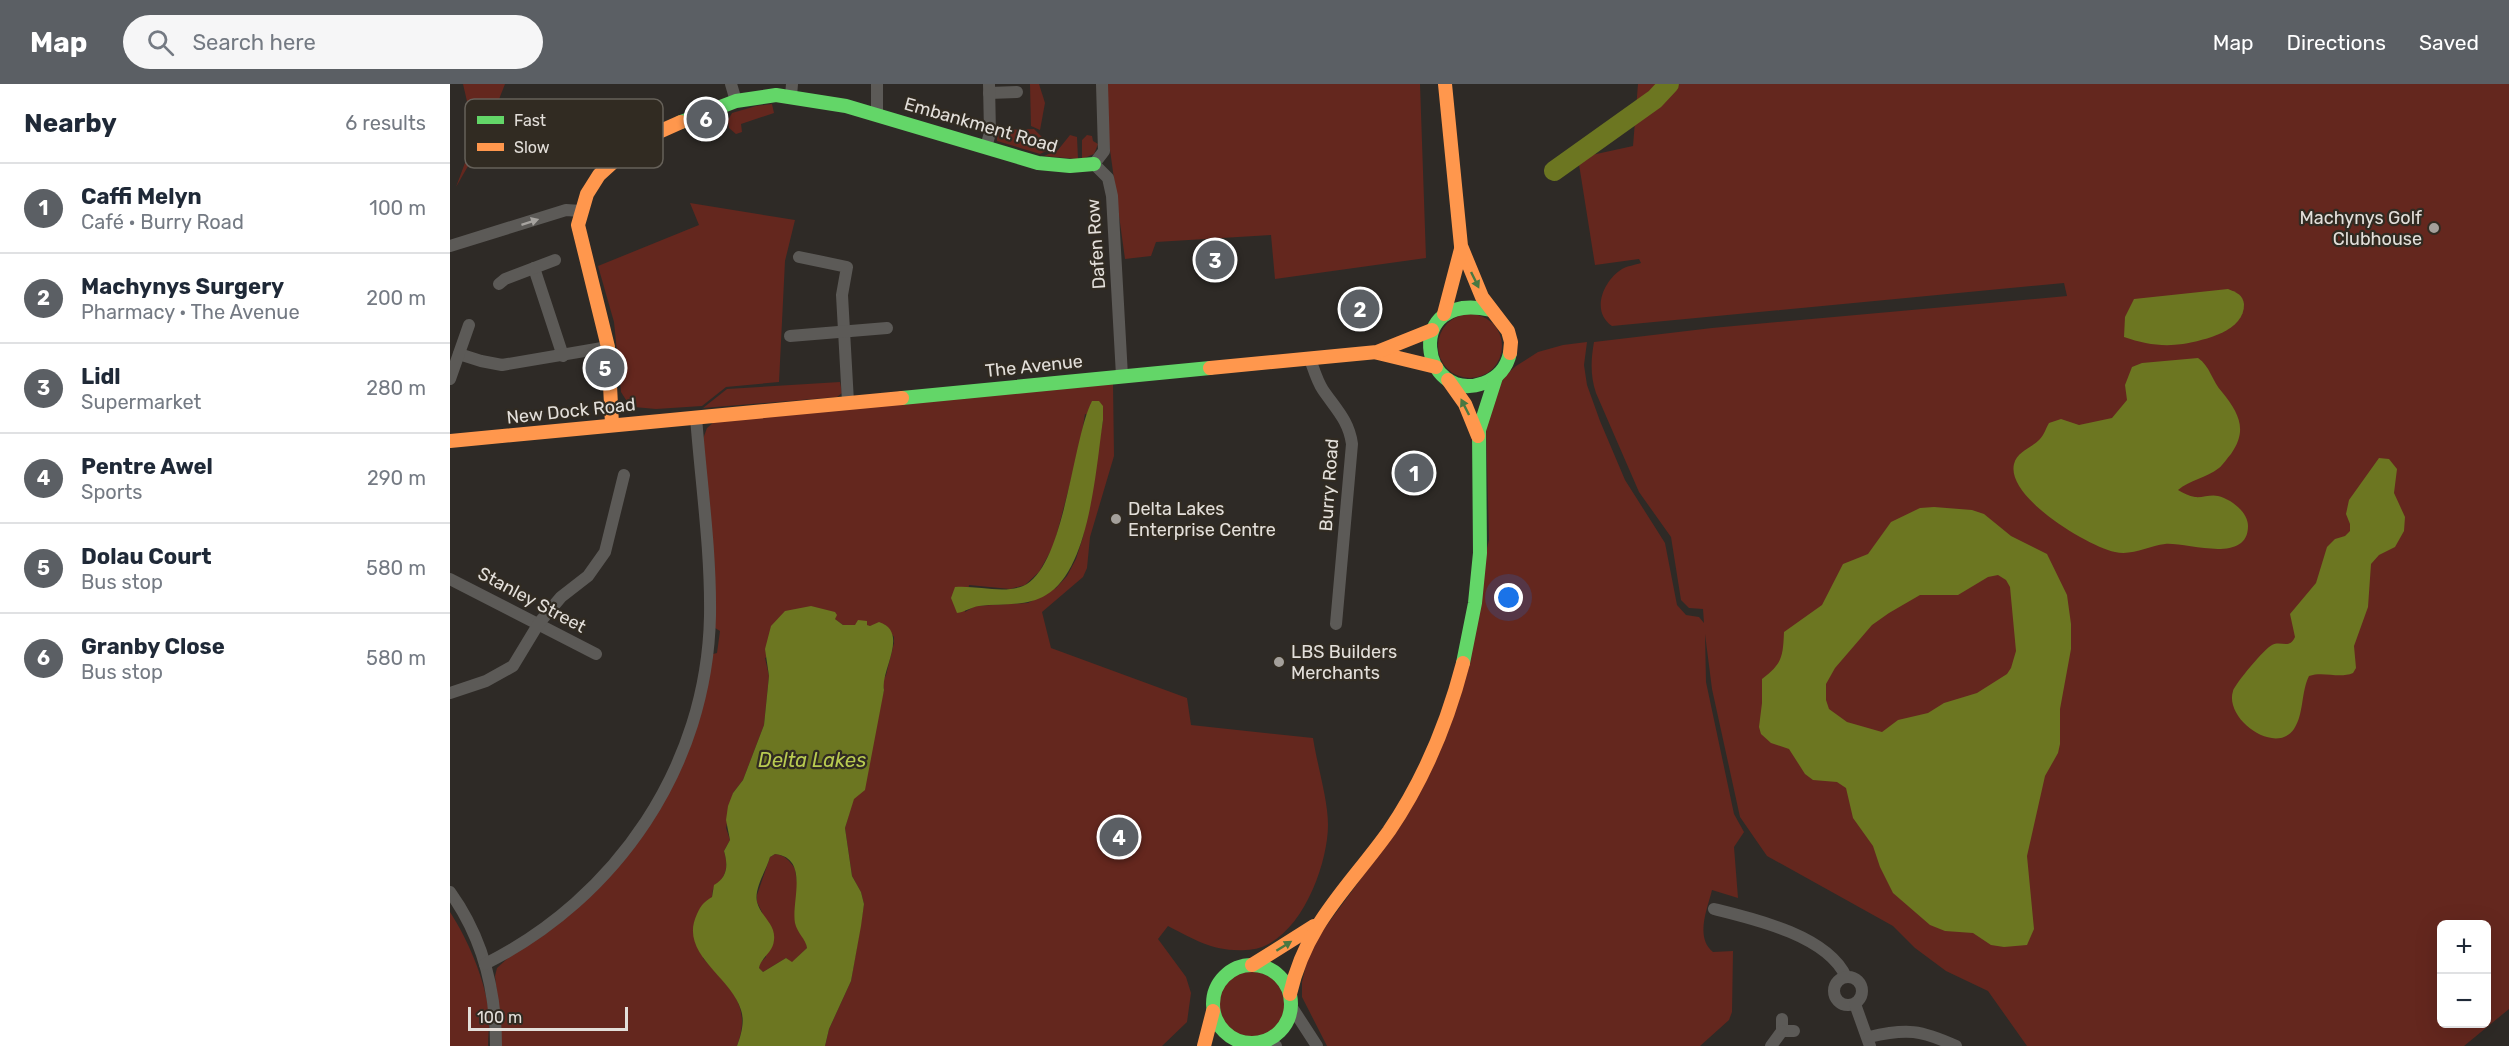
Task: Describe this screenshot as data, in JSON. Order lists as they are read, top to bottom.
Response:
{
  "streets": {
    "main road": ["Embankment Road", "The Avenue", "New Dock Road"],
    "street": ["Dafen Row", "Burry Road", "Stanley Street"]
  },
  "crossings": [
    ["Embankment Road", "Dafen Row"],
    ["Embankment Road", "New Dock Road"],
    ["Dafen Row", "The Avenue"],
    ["The Avenue", "New Dock Road"],
    ["The Avenue", "Burry Road"]
  ],
  "water": ["Delta Lakes"],
  "places": ["Machynys Golf Clubhouse", "Delta Lakes Enterprise Centre", "LBS Builders Merchants"],
  "legend": ["Fast", "Slow"],
  "scale_bar": "100 m",
  "page": {
    "header": "Map",
    "search": "Search here",
    "nav": ["Map", "Directions", "Saved"],
    "heading": ["Nearby", "6 results"],
    "pins": [
      "6",
      "3",
      "2",
      "5",
      "1",
      "4"
    ],
    "list": [
      {
        "mark": "1",
        "name": "Caffi Melyn",
        "note": "Café · Burry Road",
        "value": "100 m"
      },
      {
        "mark": "2",
        "name": "Machynys Surgery",
        "note": "Pharmacy · The Avenue",
        "value": "200 m"
      },
      {
        "mark": "3",
        "name": "Lidl",
        "note": "Supermarket",
        "value": "280 m"
      },
      {
        "mark": "4",
        "name": "Pentre Awel",
        "note": "Sports",
        "value": "290 m"
      },
      {
        "mark": "5",
        "name": "Dolau Court",
        "note": "Bus stop",
        "value": "580 m"
      },
      {
        "mark": "6",
        "name": "Granby Close",
        "note": "Bus stop",
        "value": "580 m"
      }
    ],
    "map_buttons": ["+", "−"],
    "scale": "100 m"
  }
}
